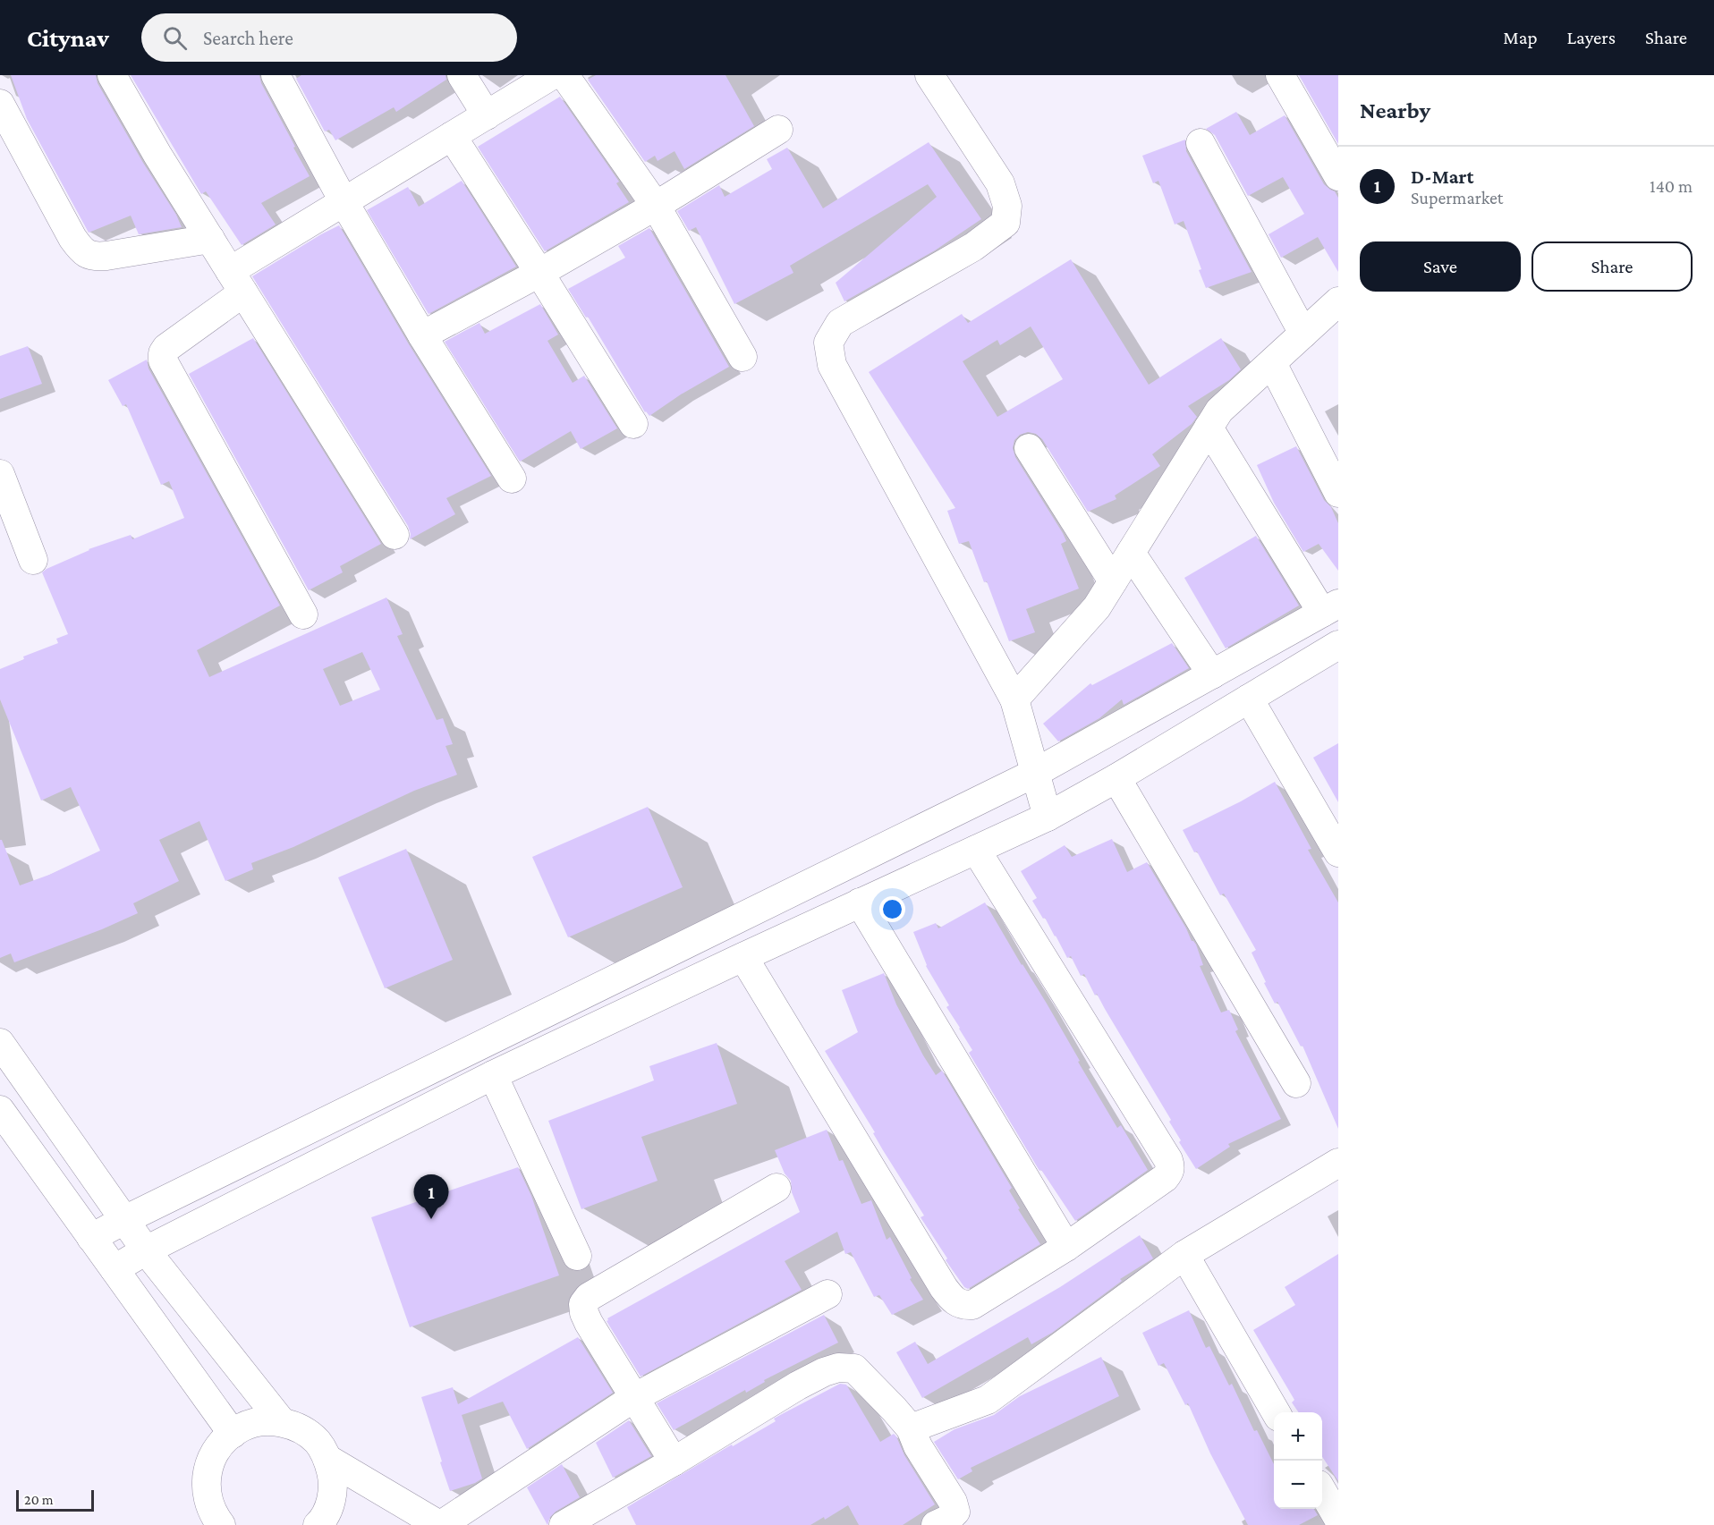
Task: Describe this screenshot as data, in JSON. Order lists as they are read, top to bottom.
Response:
{
  "scale_bar": "20 m",
  "page": {
    "header": "Citynav",
    "search": "Search here",
    "nav": ["Map", "Layers", "Share"],
    "heading": "Nearby",
    "list": [
      {
        "mark": "1",
        "name": "D-Mart",
        "note": "Supermarket",
        "value": "140 m"
      }
    ],
    "buttons": ["Save", "Share"],
    "pins": "1",
    "map_buttons": ["+", "−"],
    "scale": "20 m"
  }
}
